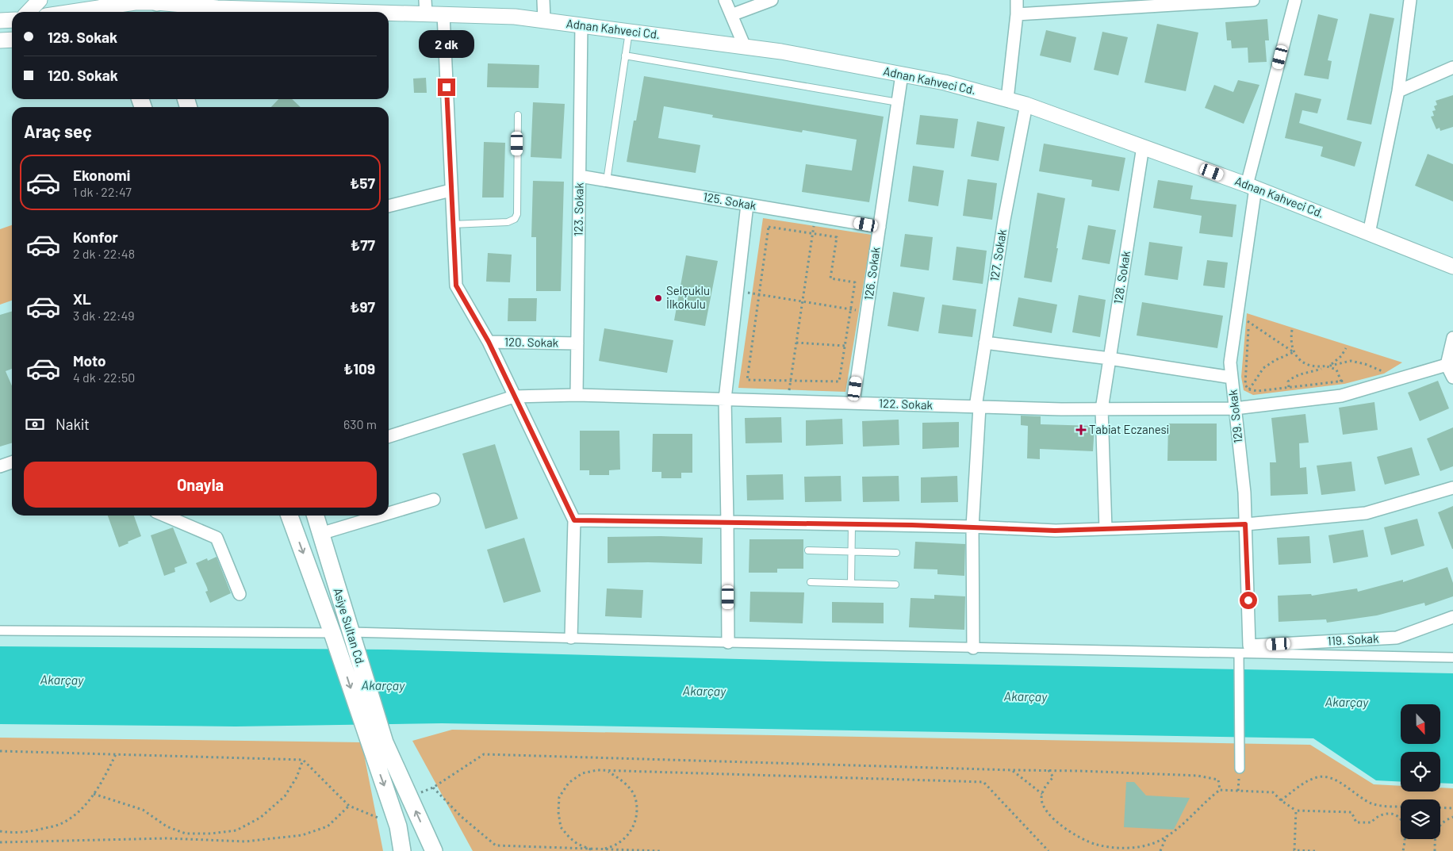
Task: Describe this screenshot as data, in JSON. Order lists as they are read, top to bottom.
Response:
{
  "streets": {
    "main road": ["Asiye Sultan Cd."],
    "street": [
      "Adnan Kahveci Cd.",
      "125. Sokak",
      "123. Sokak",
      "127. Sokak",
      "126. Sokak",
      "128. Sokak",
      "120. Sokak",
      "122. Sokak",
      "129. Sokak",
      "119. Sokak"
    ]
  },
  "crossings": [
    ["Adnan Kahveci Cd.", "123. Sokak"],
    ["Adnan Kahveci Cd.", "127. Sokak"],
    ["Adnan Kahveci Cd.", "126. Sokak"],
    ["Adnan Kahveci Cd.", "128. Sokak"],
    ["Adnan Kahveci Cd.", "120. Sokak"],
    ["Adnan Kahveci Cd.", "129. Sokak"],
    ["125. Sokak", "123. Sokak"],
    ["125. Sokak", "126. Sokak"],
    ["123. Sokak", "120. Sokak"],
    ["123. Sokak", "122. Sokak"],
    ["127. Sokak", "122. Sokak"],
    ["126. Sokak", "122. Sokak"],
    ["128. Sokak", "122. Sokak"],
    ["122. Sokak", "129. Sokak"],
    ["129. Sokak", "119. Sokak"]
  ],
  "water": ["Akarçay"],
  "places": {
    "other": ["Selçuklu İlkokulu"],
    "health": ["Tabiat Eczanesi"]
  },
  "north": "bottom",
  "page": {
    "banner": ["129. Sokak", "120. Sokak"],
    "bubble": "2 dk",
    "heading": "Araç seç",
    "list": [
      {
        "name": "Ekonomi",
        "note": "1 dk · 22:47",
        "value": "₺57"
      },
      {
        "name": "Konfor",
        "note": "2 dk · 22:48",
        "value": "₺77"
      },
      {
        "name": "XL",
        "note": "3 dk · 22:49",
        "value": "₺97"
      },
      {
        "name": "Moto",
        "note": "4 dk · 22:50",
        "value": "₺109"
      }
    ],
    "pay": ["Nakit", "630 m"],
    "buttons": "Onayla"
  }
}
